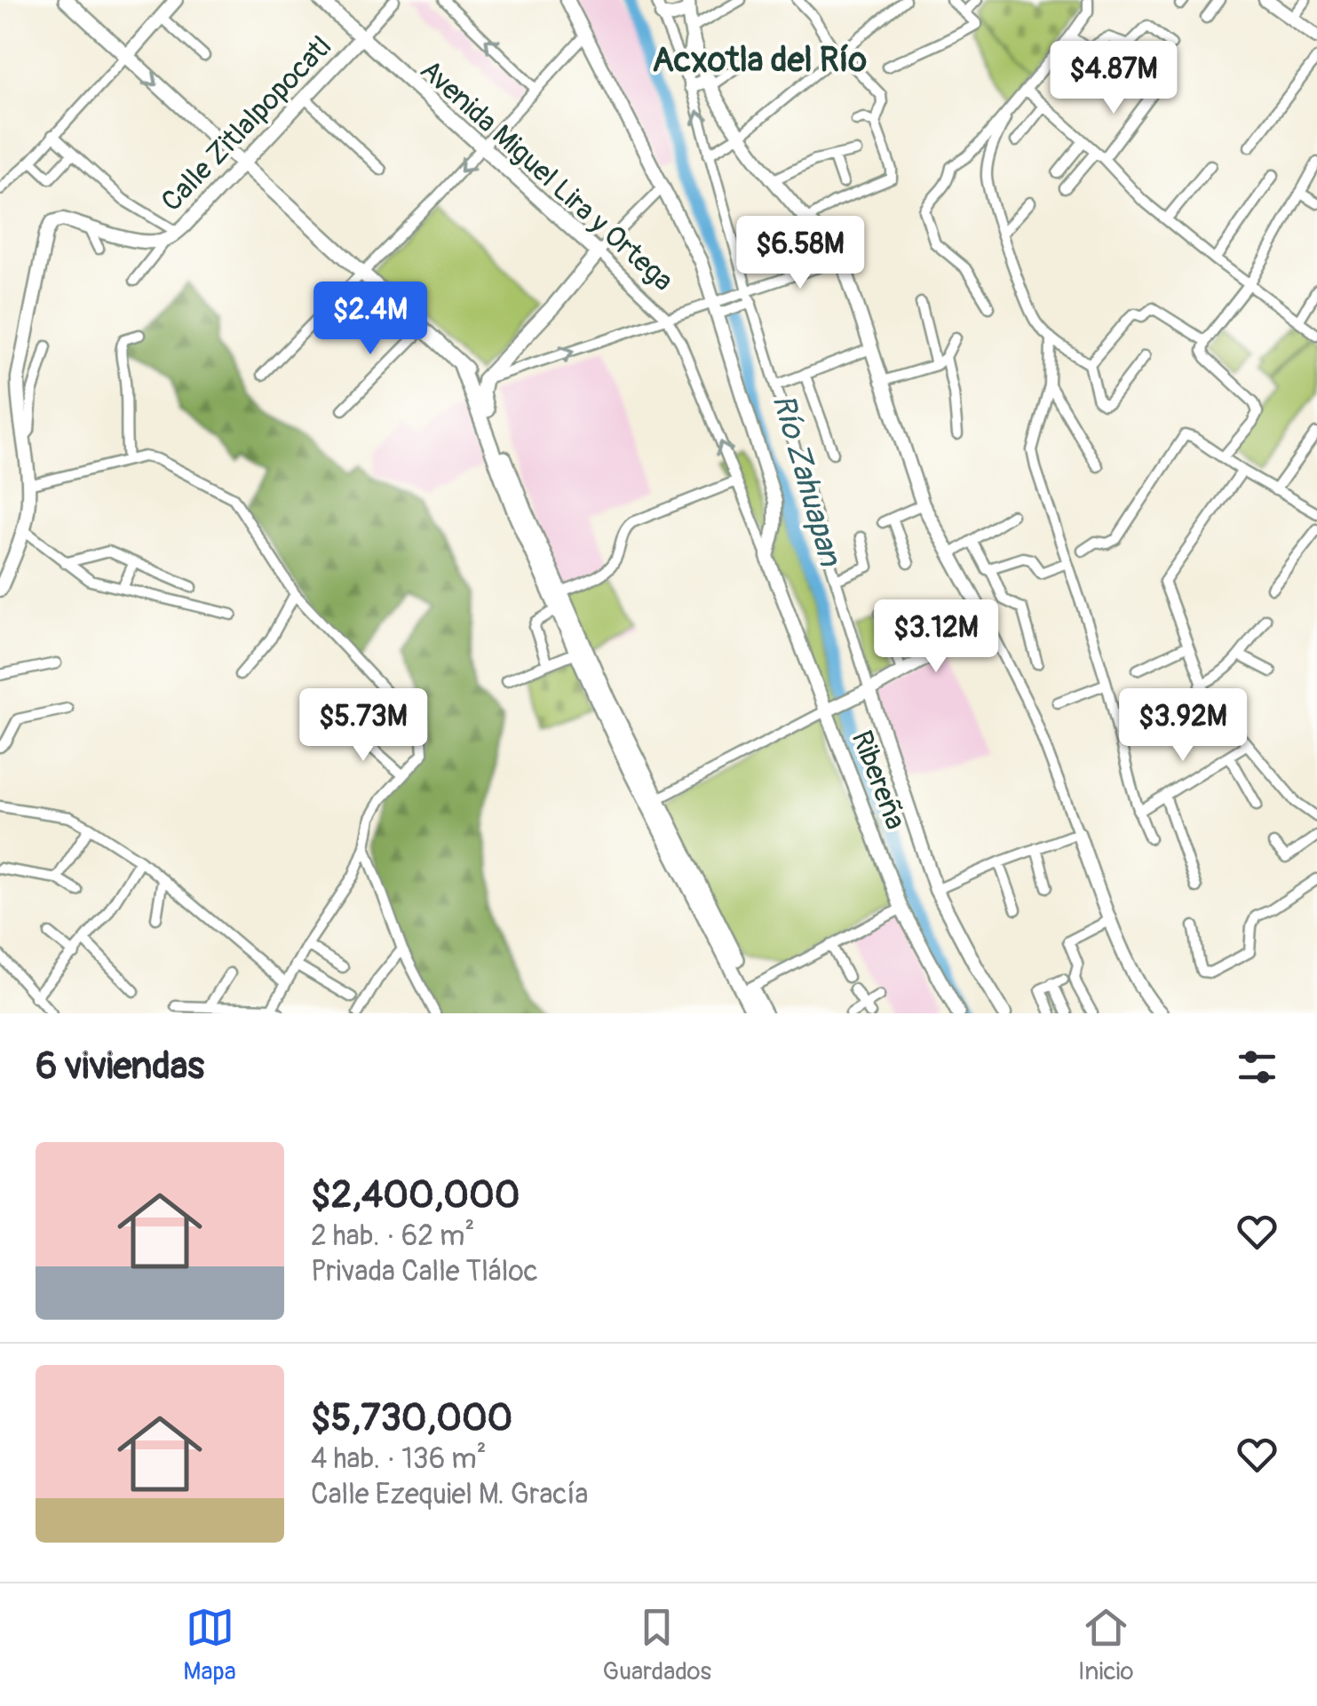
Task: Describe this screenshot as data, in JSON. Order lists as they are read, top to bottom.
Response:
{
  "streets": {
    "main road": ["Avenida Miguel Lira y Ortega"],
    "street": ["Calle Zitlalpopocatl", "Ribereña"]
  },
  "crossings": [
    ["Calle Zitlalpopocatl", "Avenida Miguel Lira y Ortega"],
    ["Avenida Miguel Lira y Ortega", "Ribereña"]
  ],
  "districts": ["Acxotla del Río"],
  "water": ["Río Zahuapan"],
  "page": {
    "price": [
      "$4.87M",
      "$6.58M",
      "$2.4M",
      "$3.12M",
      "$5.73M",
      "$3.92M"
    ],
    "heading": "6 viviendas",
    "list": [
      {
        "name": "$2,400,000",
        "note": "2 hab. · 62 m² · Privada Calle Tláloc"
      },
      {
        "name": "$5,730,000",
        "note": "4 hab. · 136 m² · Calle Ezequiel M. Gracía"
      }
    ],
    "tabs": ["Mapa", "Guardados", "Inicio"]
  }
}
